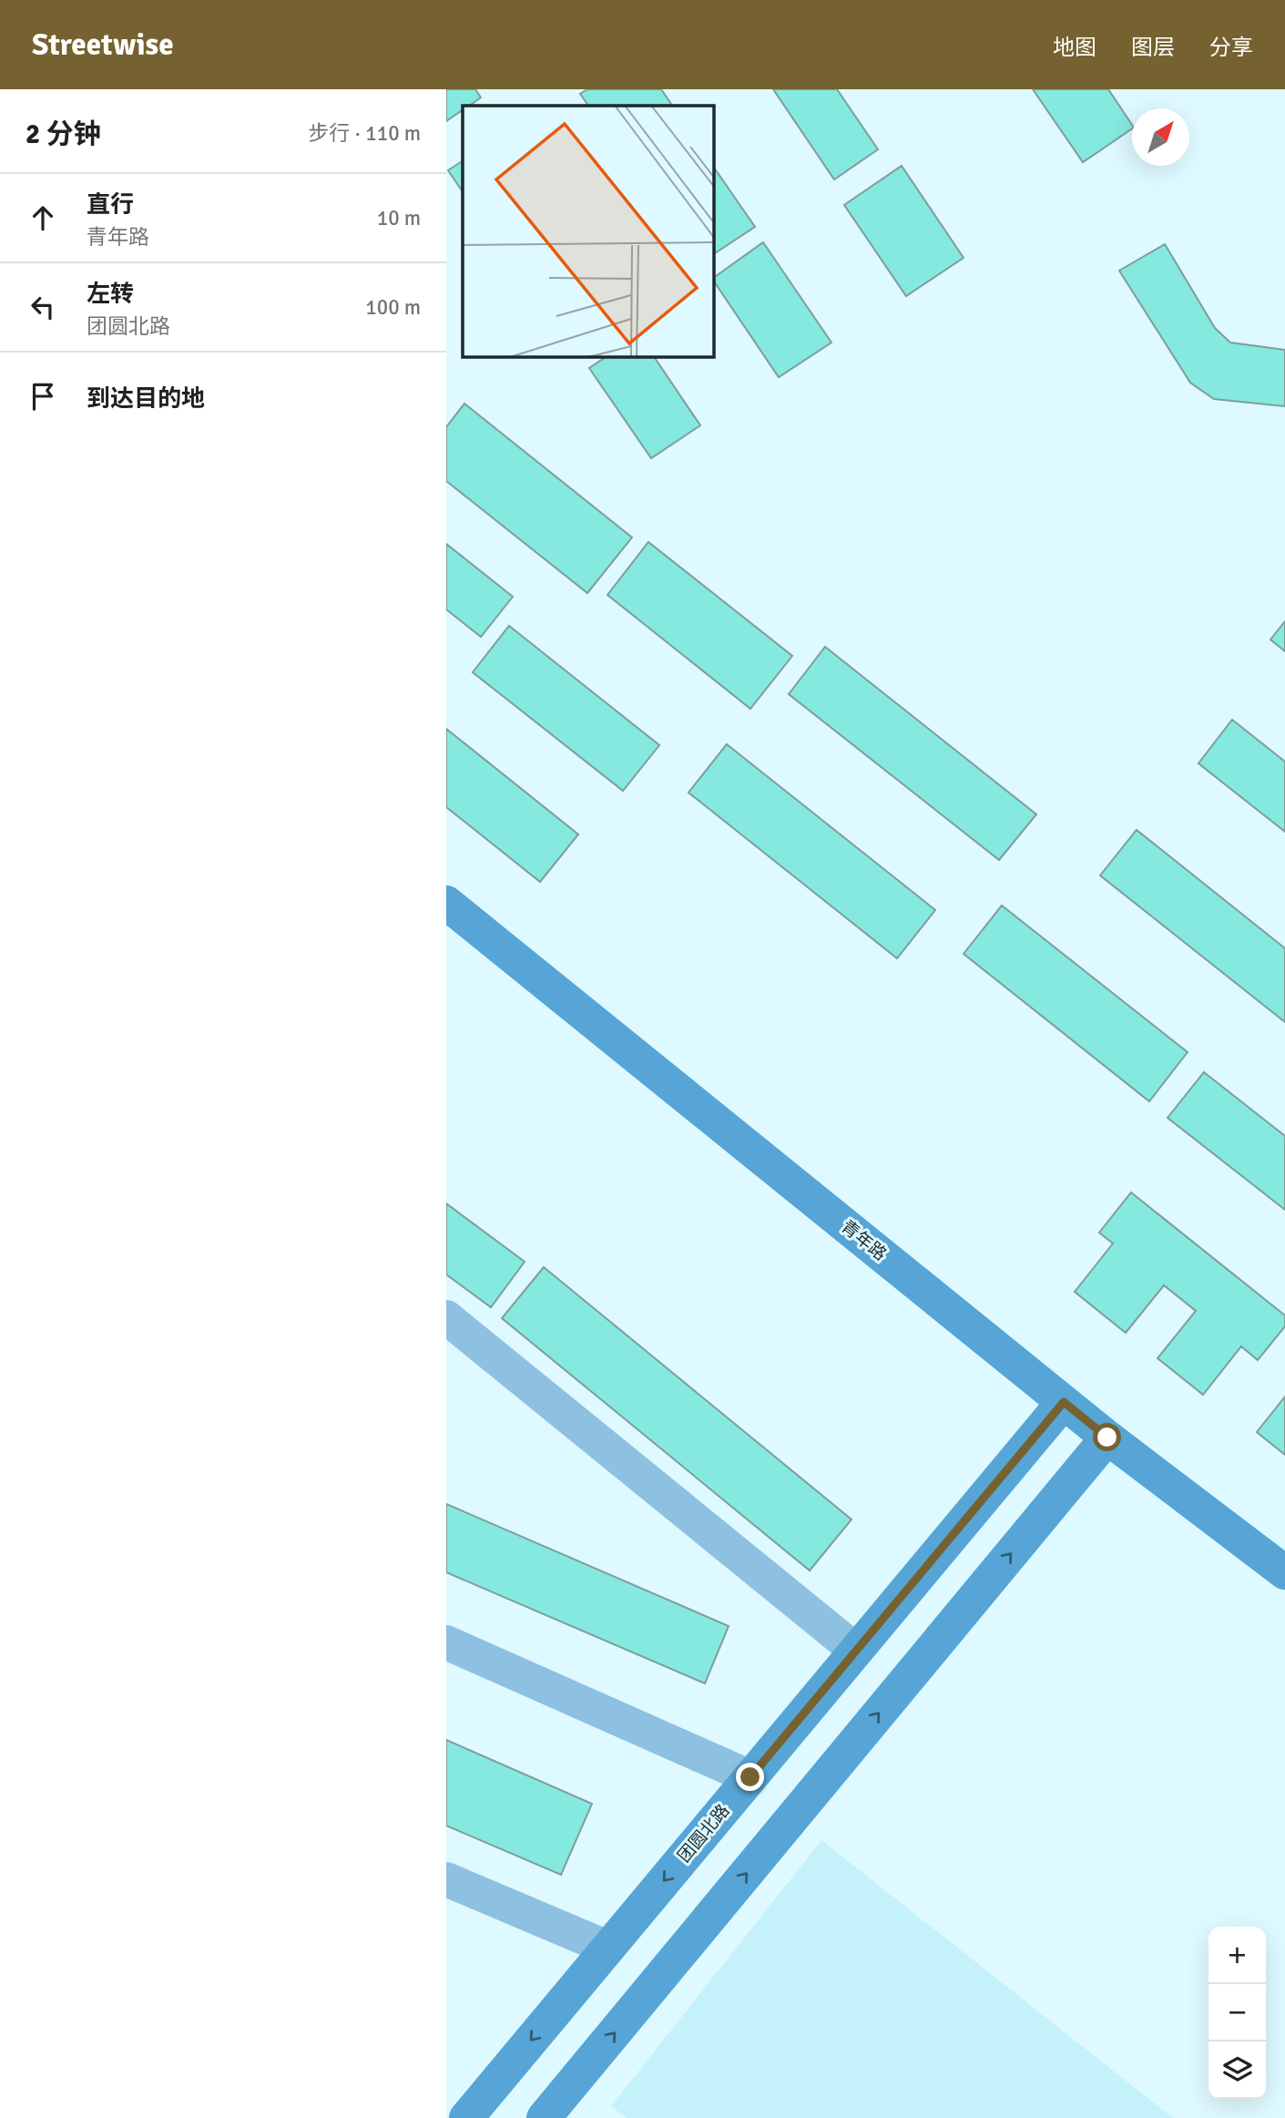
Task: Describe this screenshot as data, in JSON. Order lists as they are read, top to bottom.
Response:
{
  "streets": {
    "main road": ["青年路", "团圆北路"]
  },
  "crossings": [
    ["青年路", "团圆北路"]
  ],
  "north": "top right",
  "page": {
    "header": "Streetwise",
    "nav": ["地图", "图层", "分享"],
    "heading": ["2 分钟", "步行 · 110 m"],
    "list": [
      ["直行", "青年路", "10 m"],
      ["左转", "团圆北路", "100 m"],
      "到达目的地"
    ],
    "map_buttons": ["+", "−"]
  }
}
